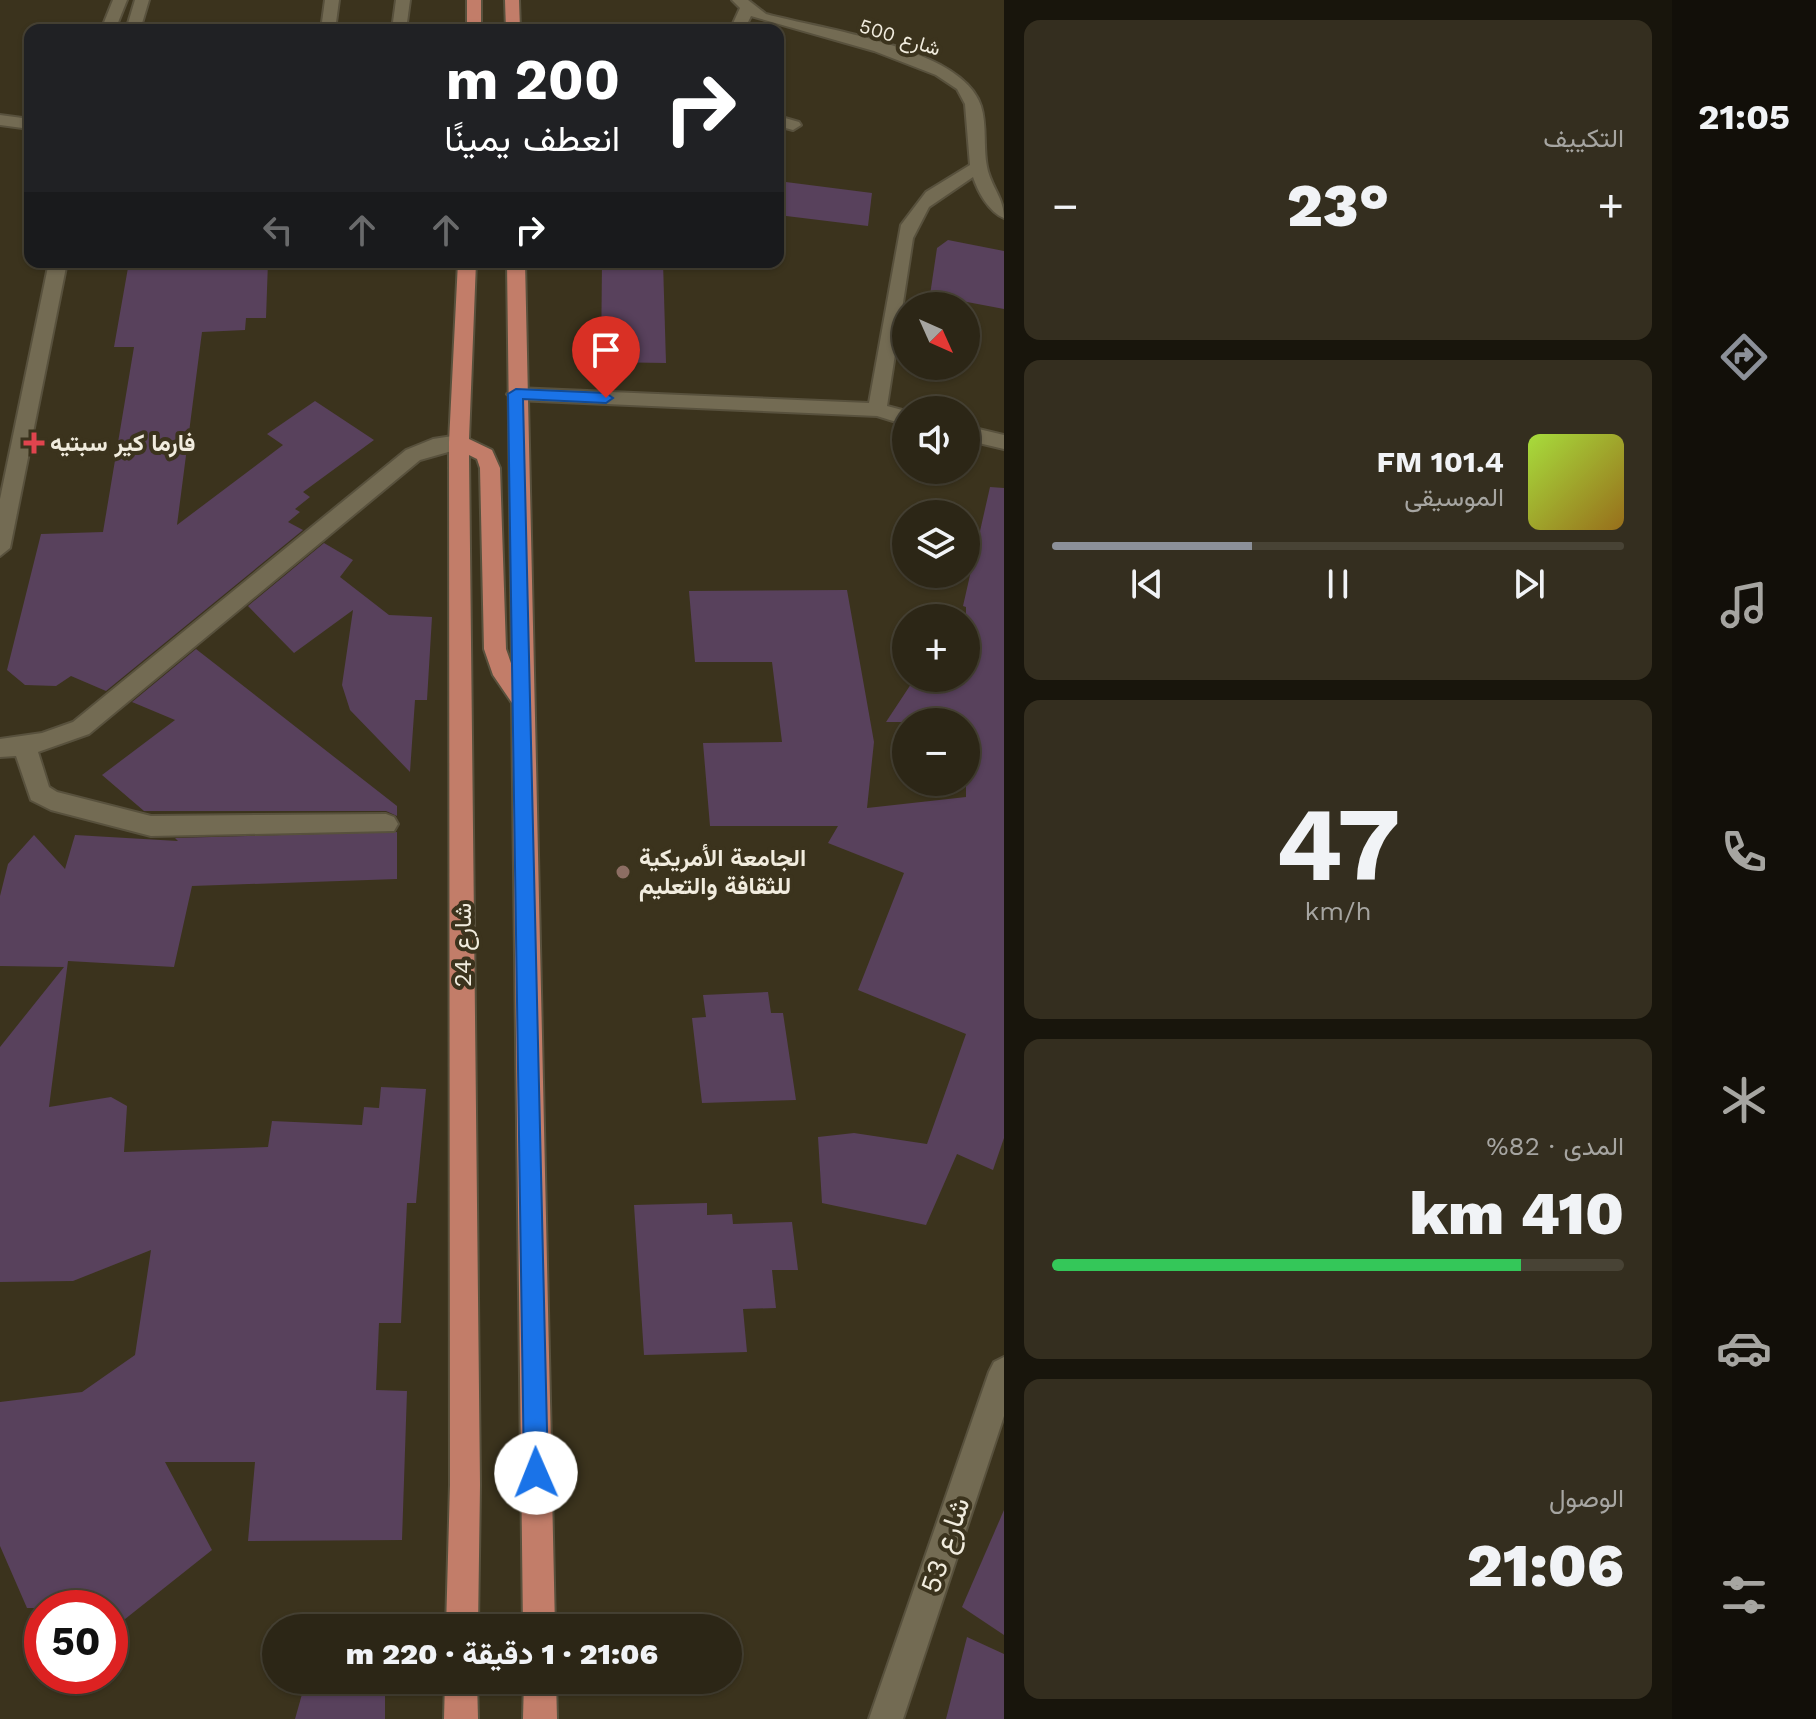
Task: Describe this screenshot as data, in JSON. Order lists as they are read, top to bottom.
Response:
{
  "streets": {
    "main road": ["شارع 24"],
    "street": ["شارع 500", "شارع 53"]
  },
  "places": {
    "health": ["فارما كير سبتيه"],
    "other": ["الجامعة الأمريكية للثقافة والتعليم"]
  },
  "north": "bottom right",
  "page": {
    "tabs": "21:05",
    "tile": [
      "التكييف",
      ["47", "km/h"],
      ["المدى · 82%", "410 km"],
      ["الوصول", "21:06"]
    ],
    "turn": ["200 m", "انعطف يمينًا"],
    "heat": ["−", "23°", "+"],
    "map_buttons": ["+", "−"],
    "song": ["101.4 FM", "الموسيقى"],
    "limit": "50",
    "trip": "21:06 · 1 دقيقة · 220 m"
  }
}
